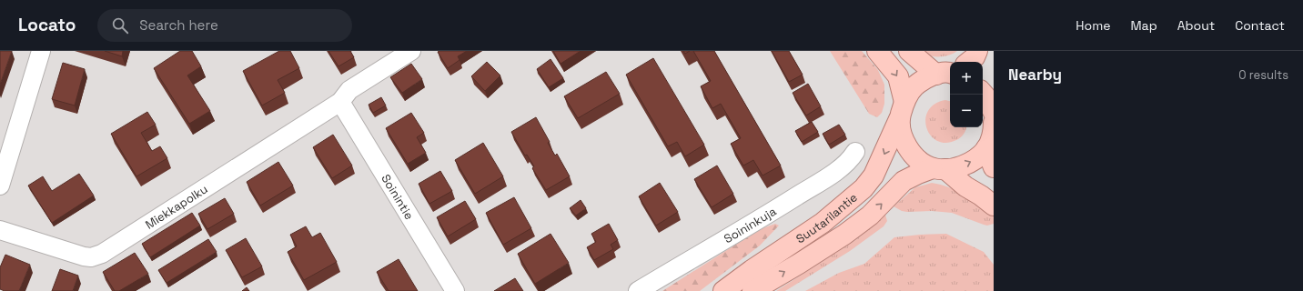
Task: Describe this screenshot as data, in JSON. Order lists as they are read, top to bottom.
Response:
{
  "streets": {
    "main road": ["Suutarilantie"],
    "street": ["Soinintie", "Miekkapolku", "Soininkuja"]
  },
  "crossings": [
    ["Soinintie", "Miekkapolku"]
  ],
  "page": {
    "header": "Locato",
    "search": "Search here",
    "nav": [
      "Home",
      "Map",
      "About",
      "Contact"
    ],
    "heading": ["Nearby", "0 results"],
    "map_buttons": ["+", "−"]
  }
}
